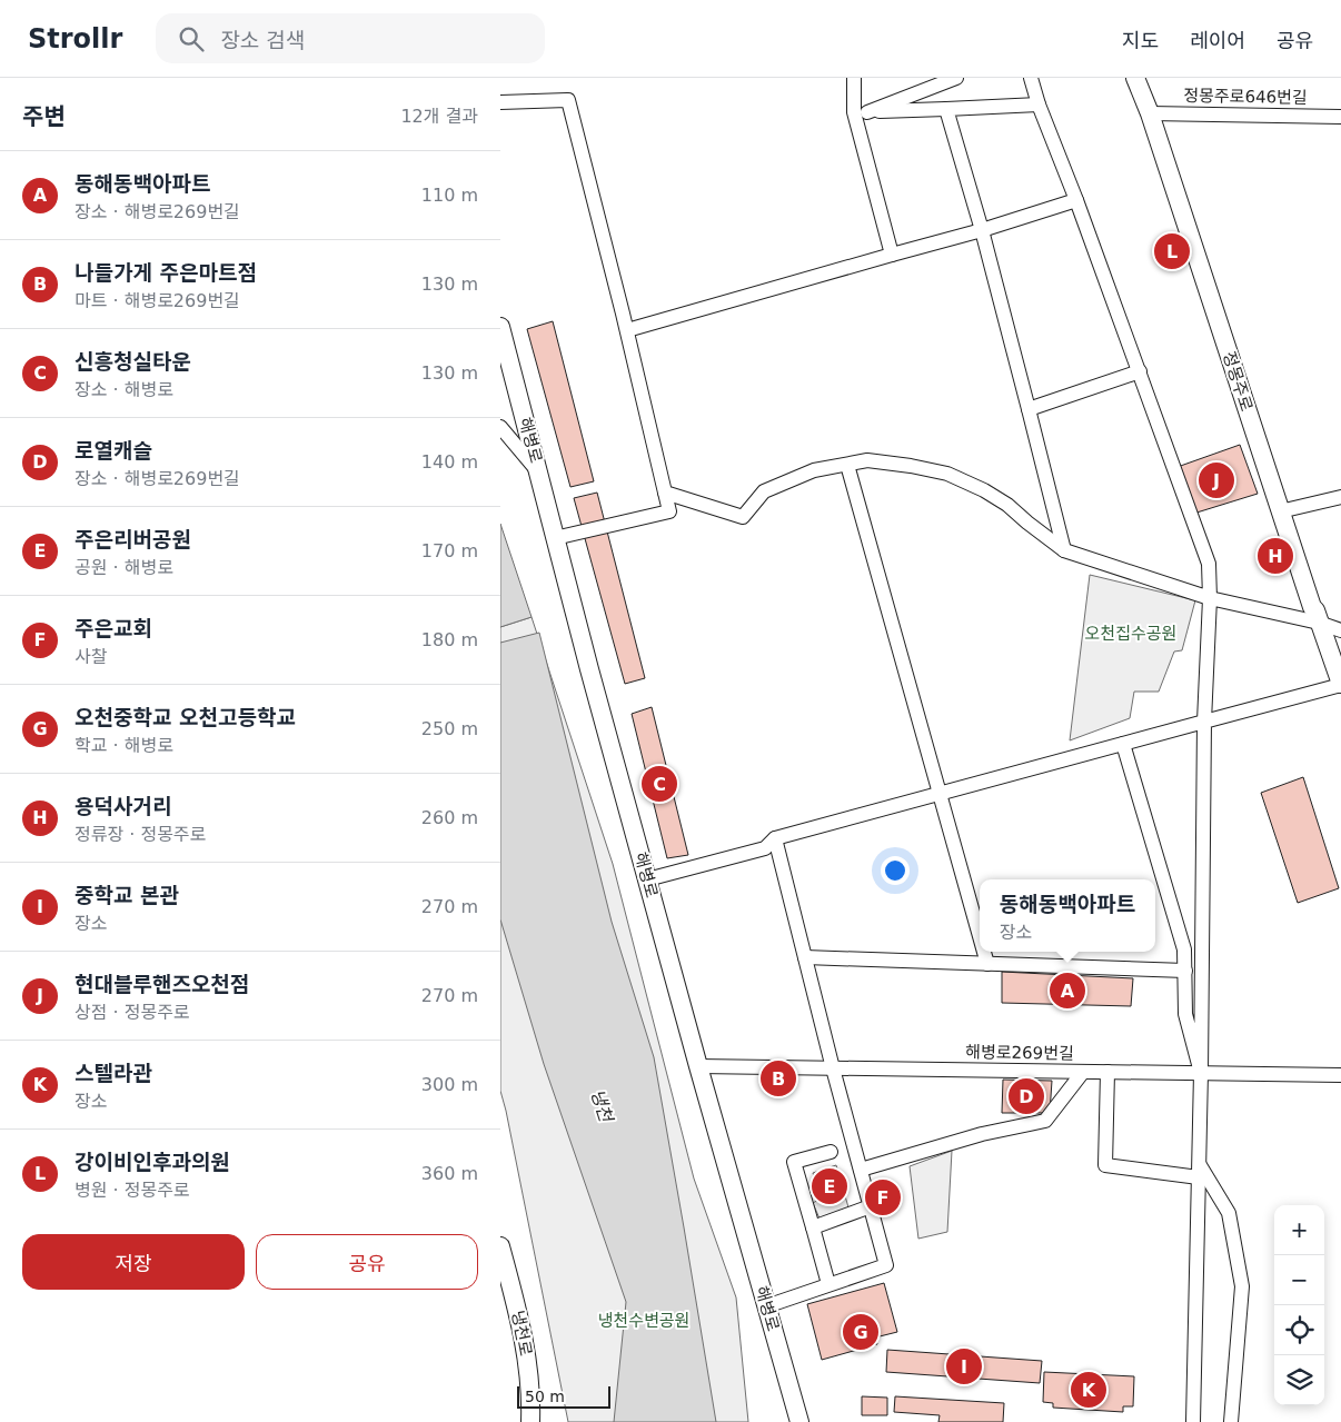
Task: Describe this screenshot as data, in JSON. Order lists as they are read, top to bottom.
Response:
{
  "streets": {
    "main road": ["정몽주로", "해병로", "냉천로"],
    "street": ["정몽주로646번길", "해병로269번길"]
  },
  "crossings": [
    ["정몽주로646번길", "정몽주로"],
    ["해병로", "해병로269번길"]
  ],
  "water": ["냉천"],
  "parks": ["오천집수공원", "냉천수변공원"],
  "scale_bar": "50 m",
  "page": {
    "header": "Strollr",
    "search": "장소 검색",
    "nav": ["지도", "레이어", "공유"],
    "heading": ["주변", "12개 결과"],
    "list": [
      {
        "mark": "A",
        "name": "동해동백아파트",
        "note": "장소 · 해병로269번길",
        "value": "110 m"
      },
      {
        "mark": "B",
        "name": "나들가게 주은마트점",
        "note": "마트 · 해병로269번길",
        "value": "130 m"
      },
      {
        "mark": "C",
        "name": "신흥청실타운",
        "note": "장소 · 해병로",
        "value": "130 m"
      },
      {
        "mark": "D",
        "name": "로열캐슬",
        "note": "장소 · 해병로269번길",
        "value": "140 m"
      },
      {
        "mark": "E",
        "name": "주은리버공원",
        "note": "공원 · 해병로",
        "value": "170 m"
      },
      {
        "mark": "F",
        "name": "주은교회",
        "note": "사찰",
        "value": "180 m"
      },
      {
        "mark": "G",
        "name": "오천중학교 오천고등학교",
        "note": "학교 · 해병로",
        "value": "250 m"
      },
      {
        "mark": "H",
        "name": "용덕사거리",
        "note": "정류장 · 정몽주로",
        "value": "260 m"
      },
      {
        "mark": "I",
        "name": "중학교 본관",
        "note": "장소",
        "value": "270 m"
      },
      {
        "mark": "J",
        "name": "현대블루핸즈오천점",
        "note": "상점 · 정몽주로",
        "value": "270 m"
      },
      {
        "mark": "K",
        "name": "스텔라관",
        "note": "장소",
        "value": "300 m"
      },
      {
        "mark": "L",
        "name": "강이비인후과의원",
        "note": "병원 · 정몽주로",
        "value": "360 m"
      }
    ],
    "pins": [
      "L",
      "J",
      "H",
      "C",
      "A",
      "B",
      "D",
      "E",
      "F",
      "G",
      "I",
      "K"
    ],
    "popup": ["동해동백아파트", "장소"],
    "map_buttons": ["+", "−"],
    "buttons": ["저장", "공유"],
    "scale": "50 m"
  }
}
